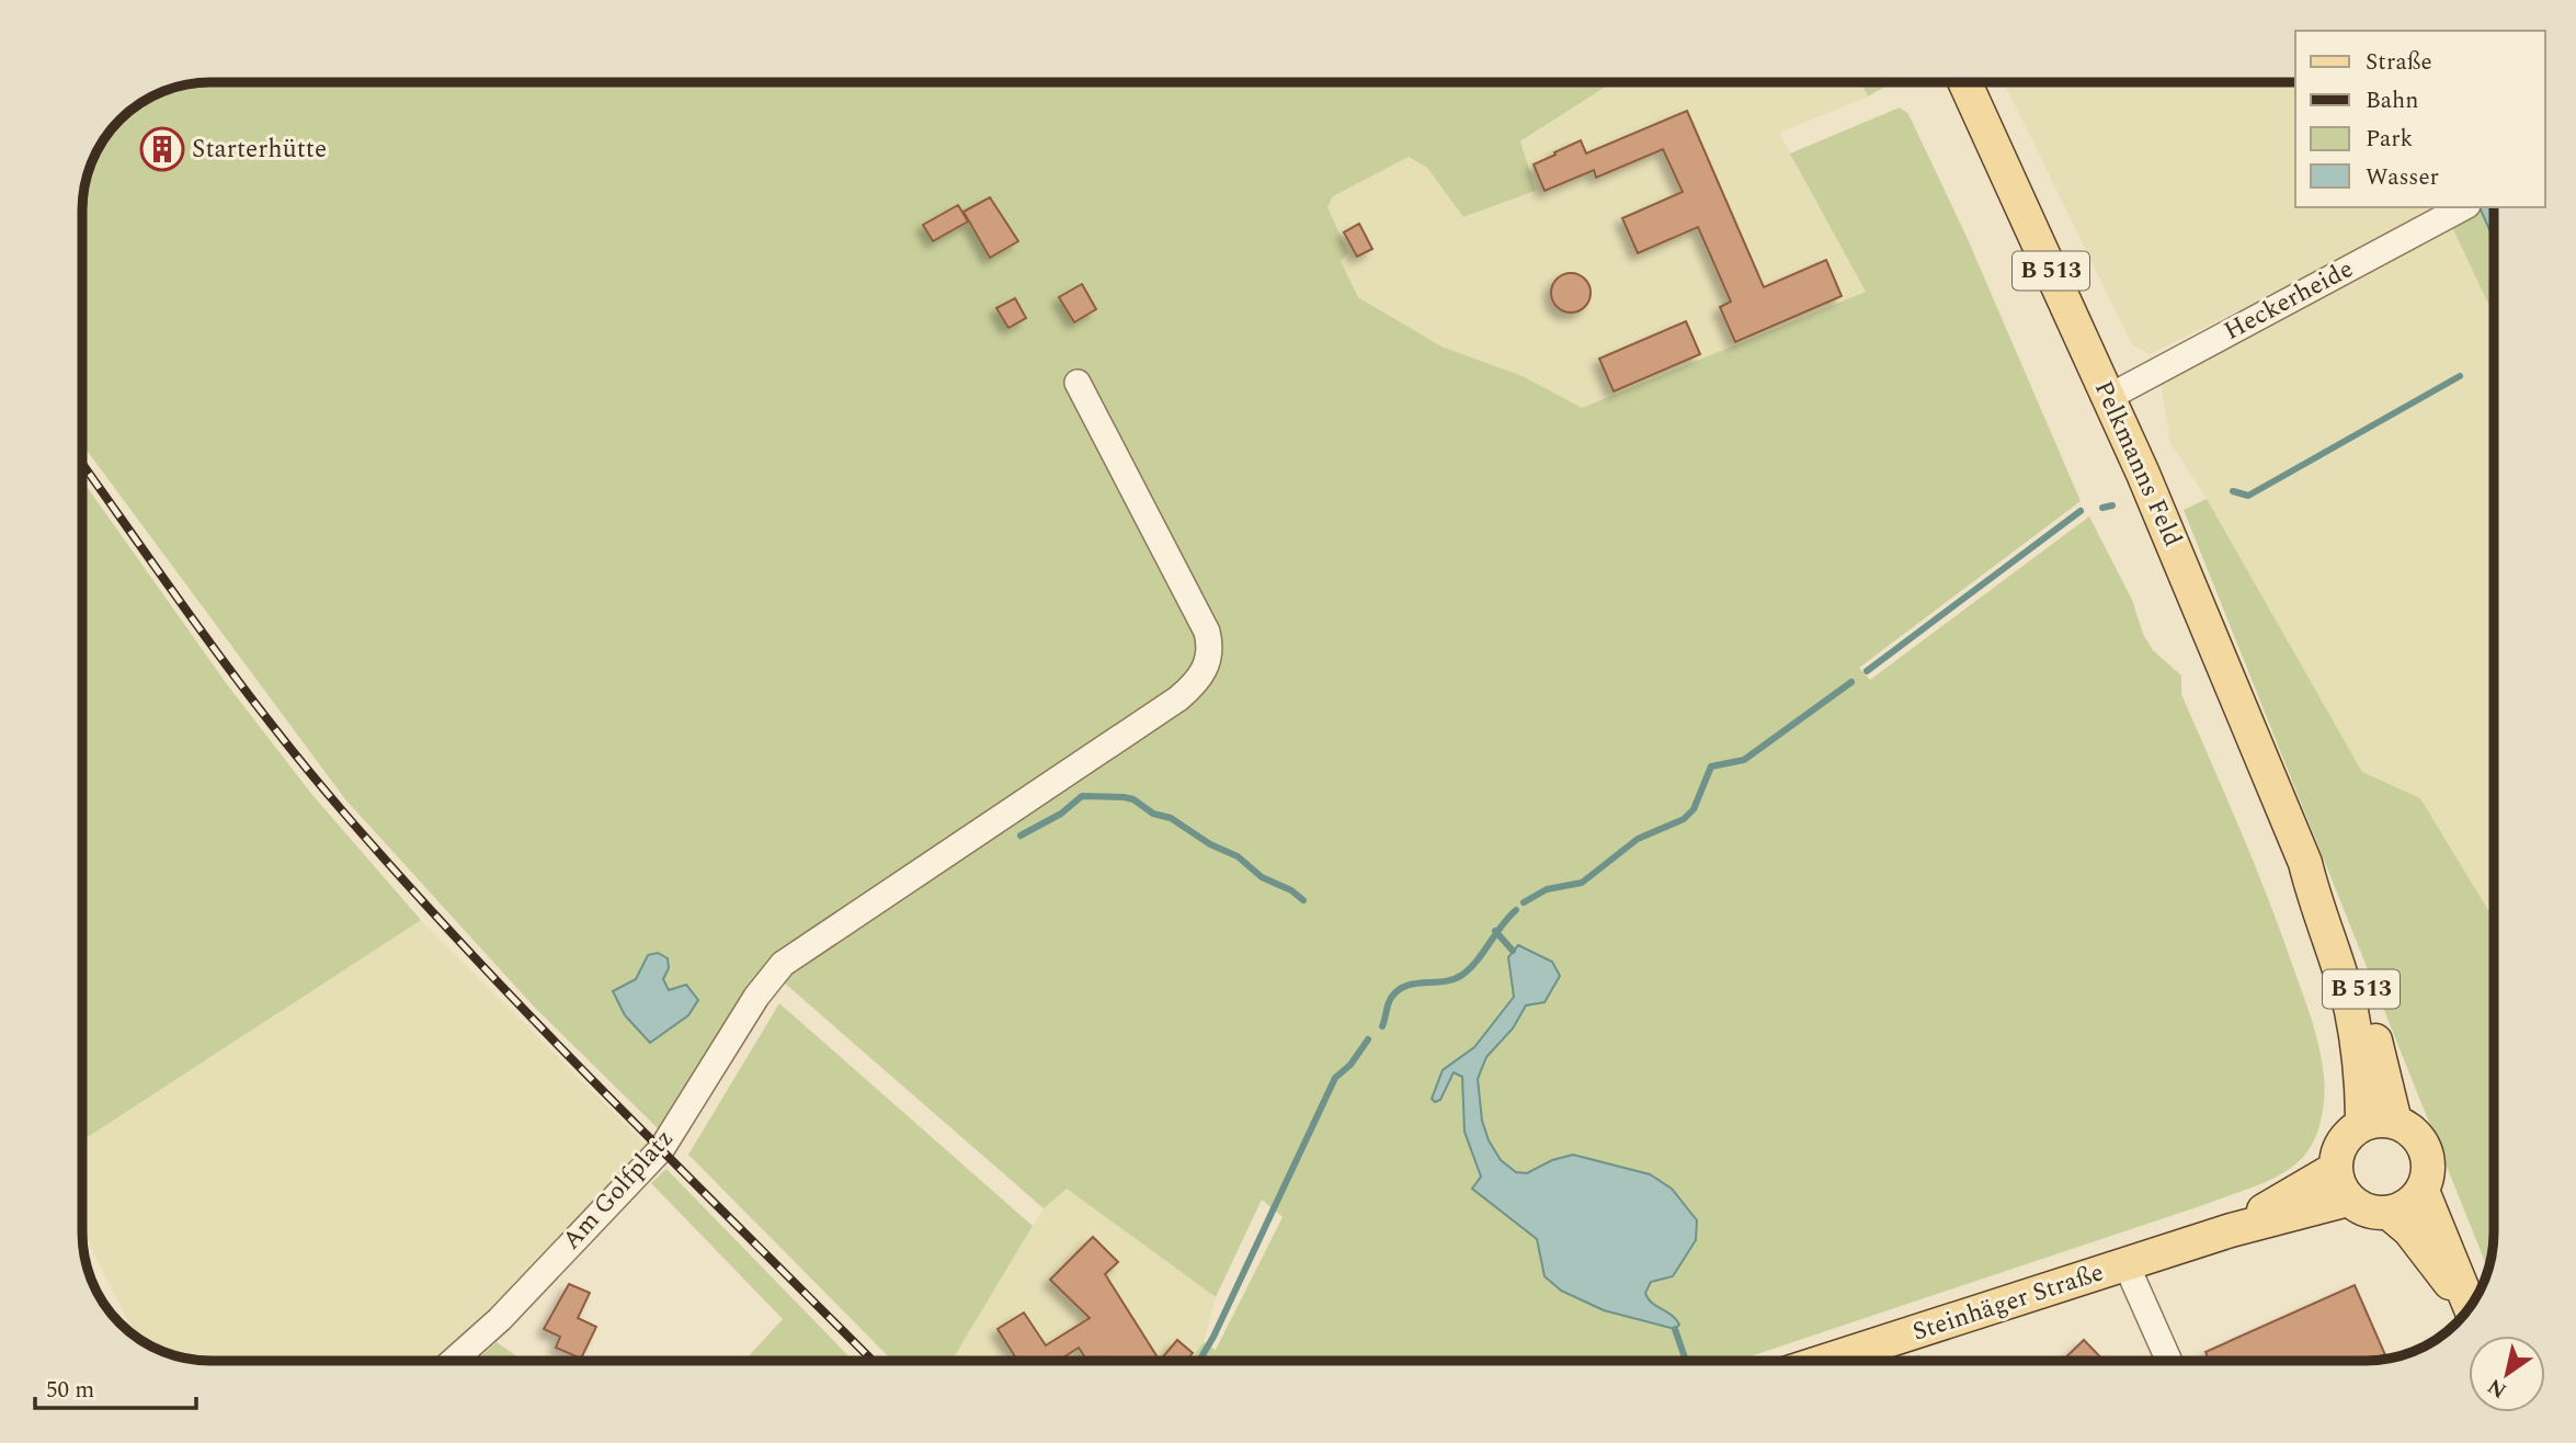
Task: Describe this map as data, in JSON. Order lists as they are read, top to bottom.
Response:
{
  "streets": {
    "main road": ["B 513", "Pelkmanns Feld", "Steinhäger Straße"],
    "street": ["Heckerheide", "Am Golfplatz"]
  },
  "crossings": [
    ["Heckerheide", "Pelkmanns Feld"],
    ["Pelkmanns Feld", "Steinhäger Straße"]
  ],
  "places": {
    "building": ["Starterhütte"]
  },
  "legend": [
    "Straße",
    "Bahn",
    "Park",
    "Wasser"
  ],
  "scale_bar": "50 m",
  "north": "bottom left"
}
